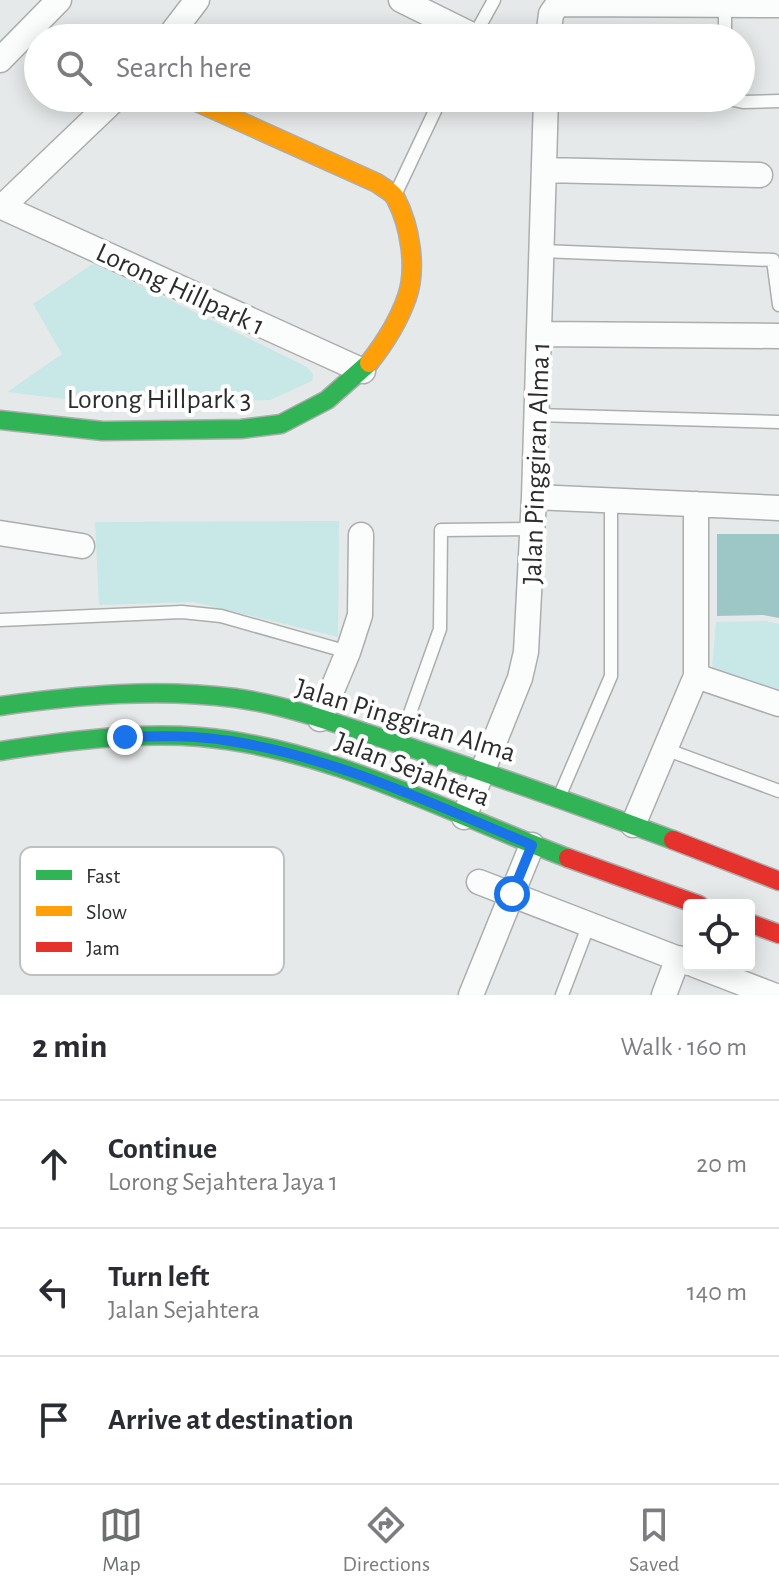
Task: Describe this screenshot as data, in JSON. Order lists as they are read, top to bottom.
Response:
{
  "streets": {
    "street": [
      "Lorong Hillpark 1",
      "Lorong Hillpark 3",
      "Jalan Pinggiran Alma 1",
      "Jalan Pinggiran Alma",
      "Jalan Sejahtera"
    ]
  },
  "crossings": [
    ["Lorong Hillpark 1", "Lorong Hillpark 3"],
    ["Jalan Pinggiran Alma 1", "Jalan Pinggiran Alma"],
    ["Jalan Pinggiran Alma 1", "Jalan Sejahtera"]
  ],
  "legend": ["Fast", "Slow", "Jam"],
  "page": {
    "search": "Search here",
    "heading": ["2 min", "Walk · 160 m"],
    "list": [
      ["Continue", "Lorong Sejahtera Jaya 1", "20 m"],
      ["Turn left", "Jalan Sejahtera", "140 m"],
      "Arrive at destination"
    ],
    "nav": ["Map", "Directions", "Saved"]
  }
}
